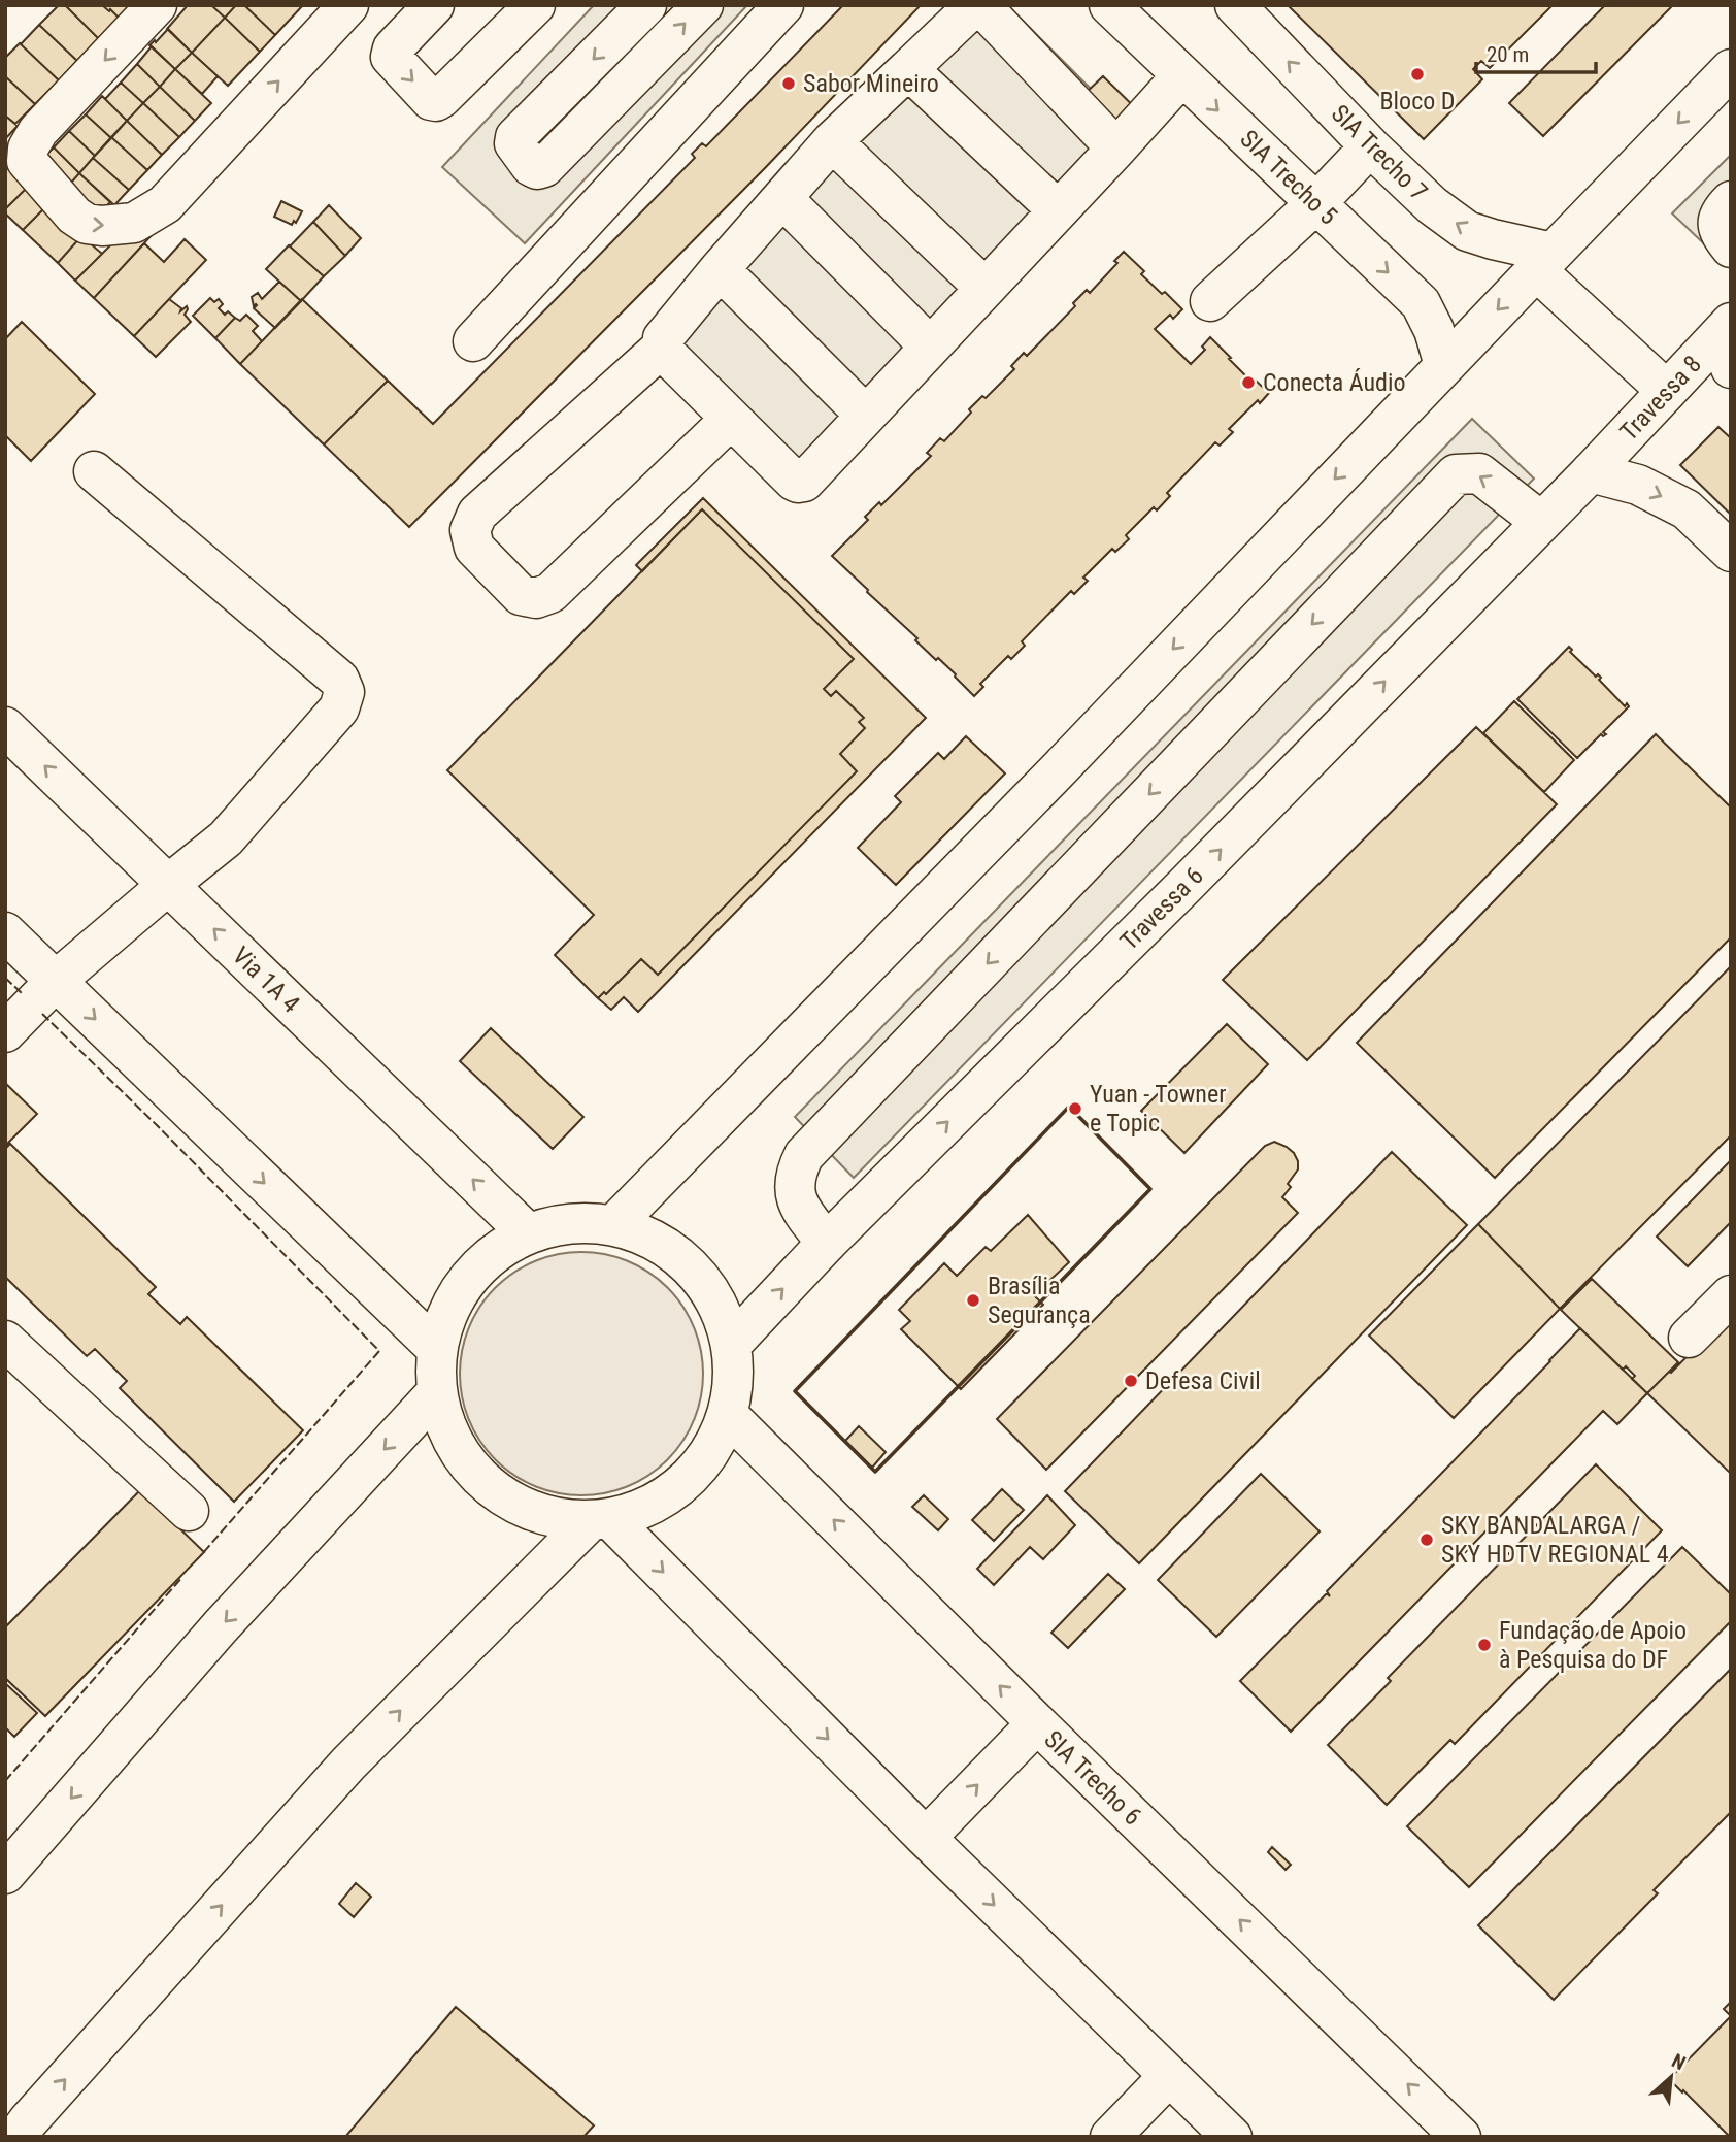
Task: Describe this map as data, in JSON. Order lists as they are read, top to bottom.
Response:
{
  "streets": {
    "main road": [
      "SIA Trecho 7",
      "SIA Trecho 5",
      "Travessa 8",
      "Travessa 6",
      "Via 1A 4",
      "SIA Trecho 6"
    ]
  },
  "crossings": [
    ["Travessa 8", "Travessa 6"]
  ],
  "one_way": ["SIA Trecho 7", "SIA Trecho 5"],
  "places": [
    "Bloco D",
    "Sabor Mineiro",
    "Conecta Áudio",
    "Yuan - Towner e Topic",
    "Brasília Segurança",
    "Defesa Civil",
    "SKY BANDALARGA / SKY HDTV REGIONAL 4",
    "Fundação de Apoio à Pesquisa do DF"
  ],
  "scale_bar": "20 m",
  "north": "top right"
}
